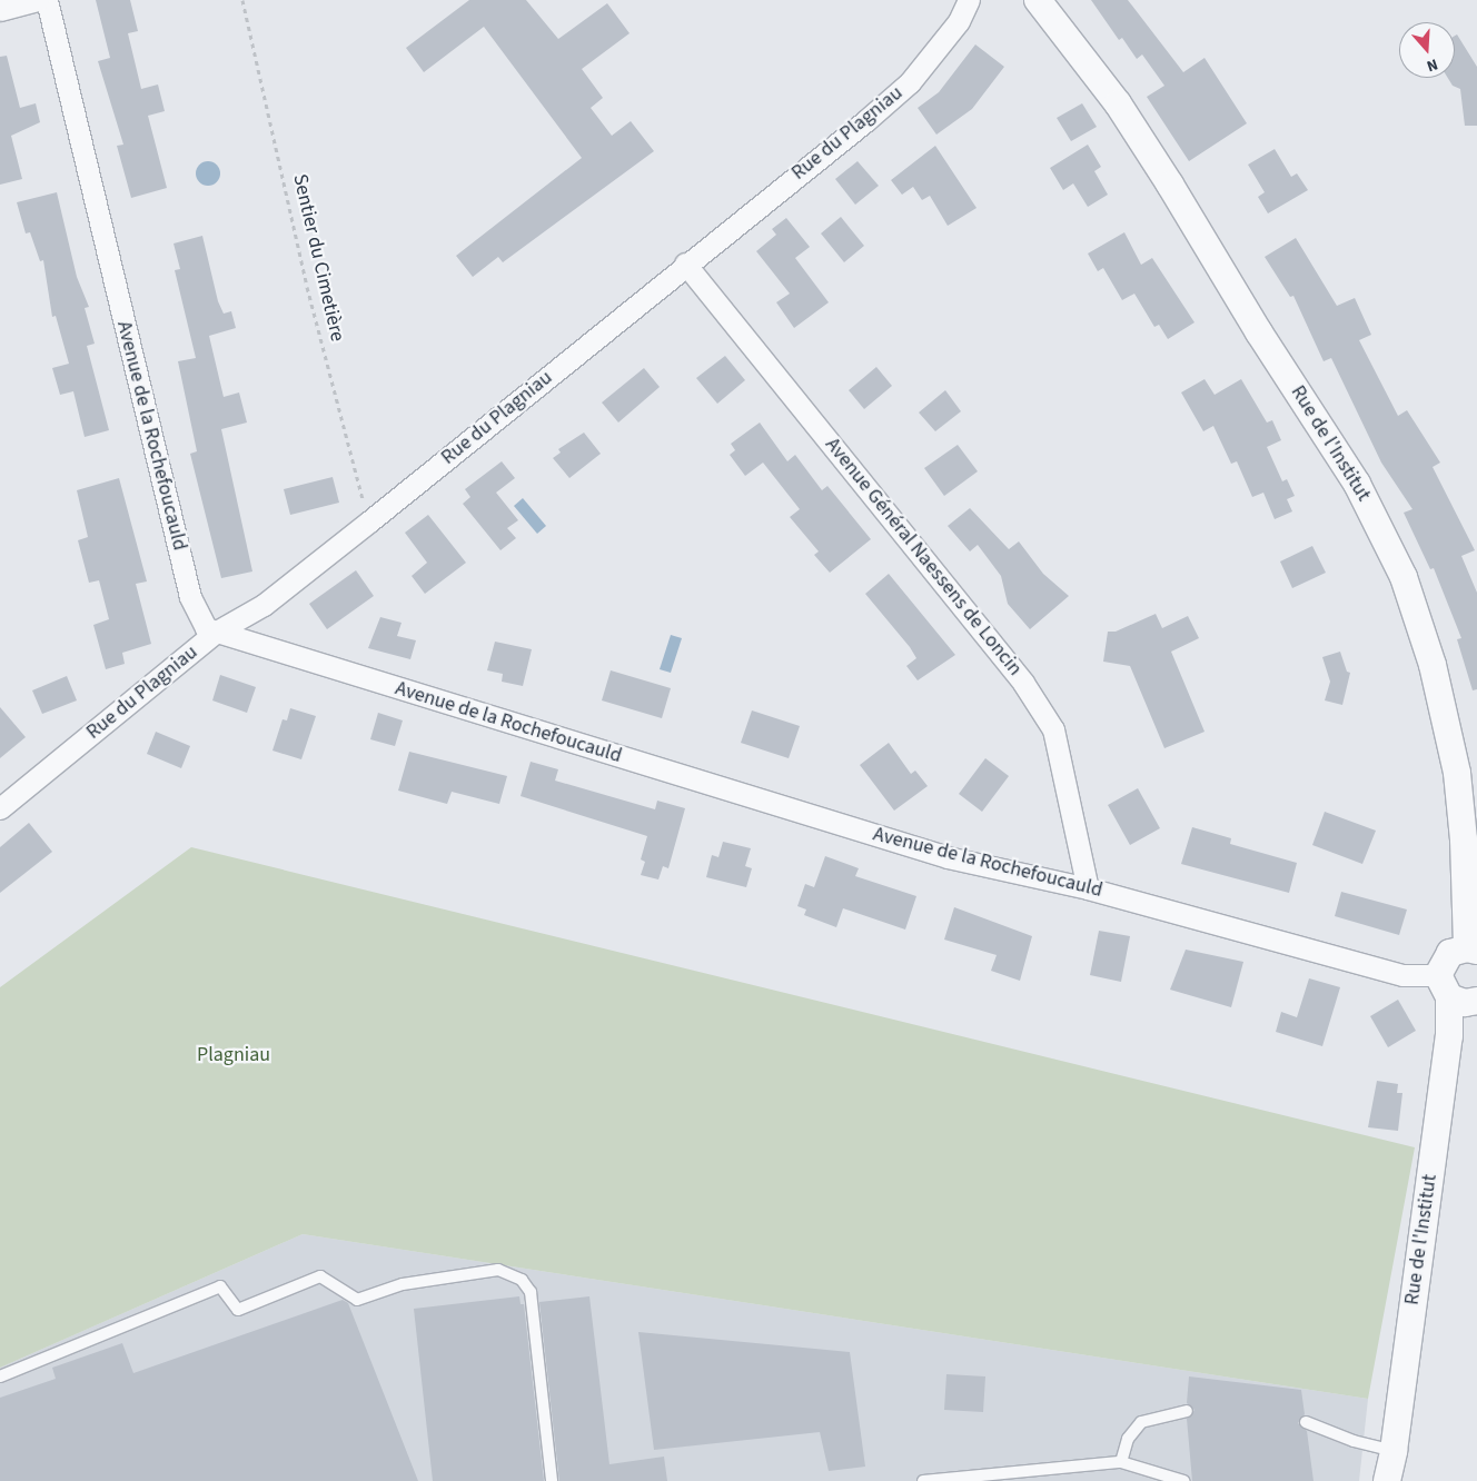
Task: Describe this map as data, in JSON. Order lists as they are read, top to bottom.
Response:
{
  "streets": {
    "street": [
      "Rue du Plagniau",
      "Avenue de la Rochefoucauld",
      "Rue de l'Institut",
      "Avenue Général Naessens de Loncin"
    ],
    "path": ["Sentier du Cimetière"]
  },
  "crossings": [
    ["Rue du Plagniau", "Sentier du Cimetière"],
    ["Rue du Plagniau", "Avenue de la Rochefoucauld"],
    ["Rue du Plagniau", "Avenue Général Naessens de Loncin"],
    ["Avenue de la Rochefoucauld", "Rue de l'Institut"],
    ["Avenue de la Rochefoucauld", "Avenue Général Naessens de Loncin"]
  ],
  "parks": ["Plagniau"],
  "north": "bottom"
}
